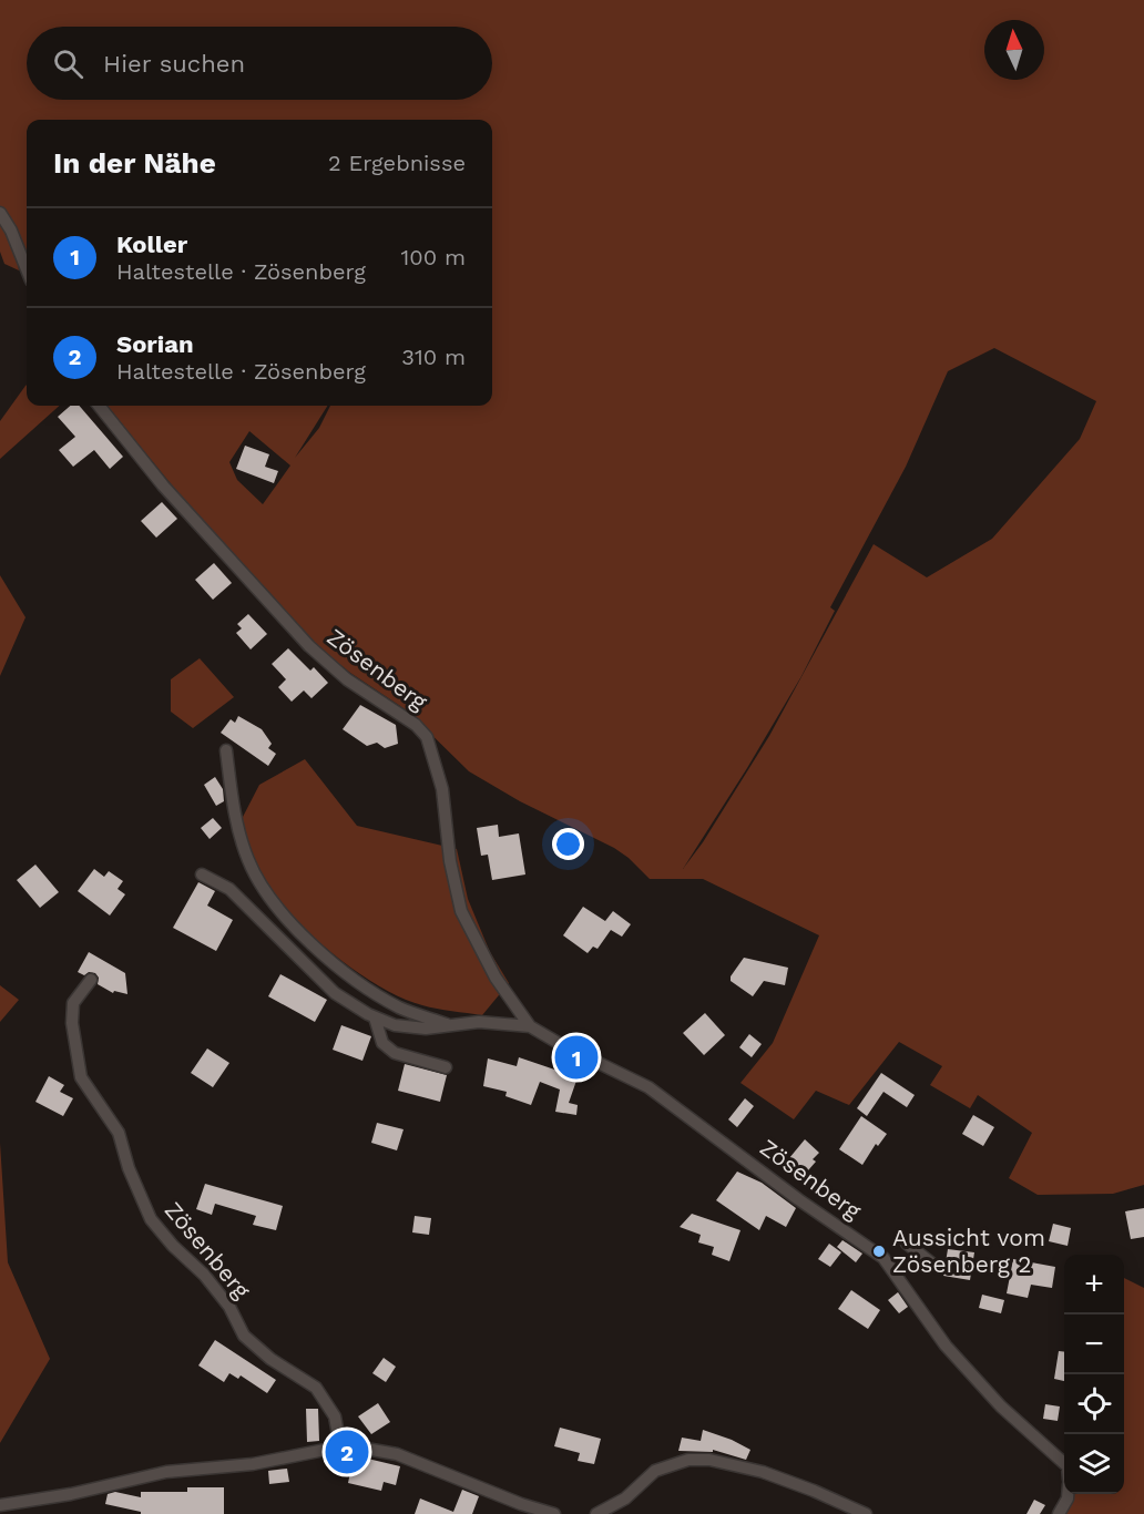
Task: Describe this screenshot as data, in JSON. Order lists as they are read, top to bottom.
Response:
{
  "streets": {
    "street": ["Zösenberg"]
  },
  "places": ["Aussicht vom Zösenberg 2"],
  "north": "top",
  "page": {
    "search": "Hier suchen",
    "heading": ["In der Nähe", "2 Ergebnisse"],
    "list": [
      {
        "mark": "1",
        "name": "Koller",
        "note": "Haltestelle · Zösenberg",
        "value": "100 m"
      },
      {
        "mark": "2",
        "name": "Sorian",
        "note": "Haltestelle · Zösenberg",
        "value": "310 m"
      }
    ],
    "pins": ["1", "2"],
    "map_buttons": ["+", "−"]
  }
}
